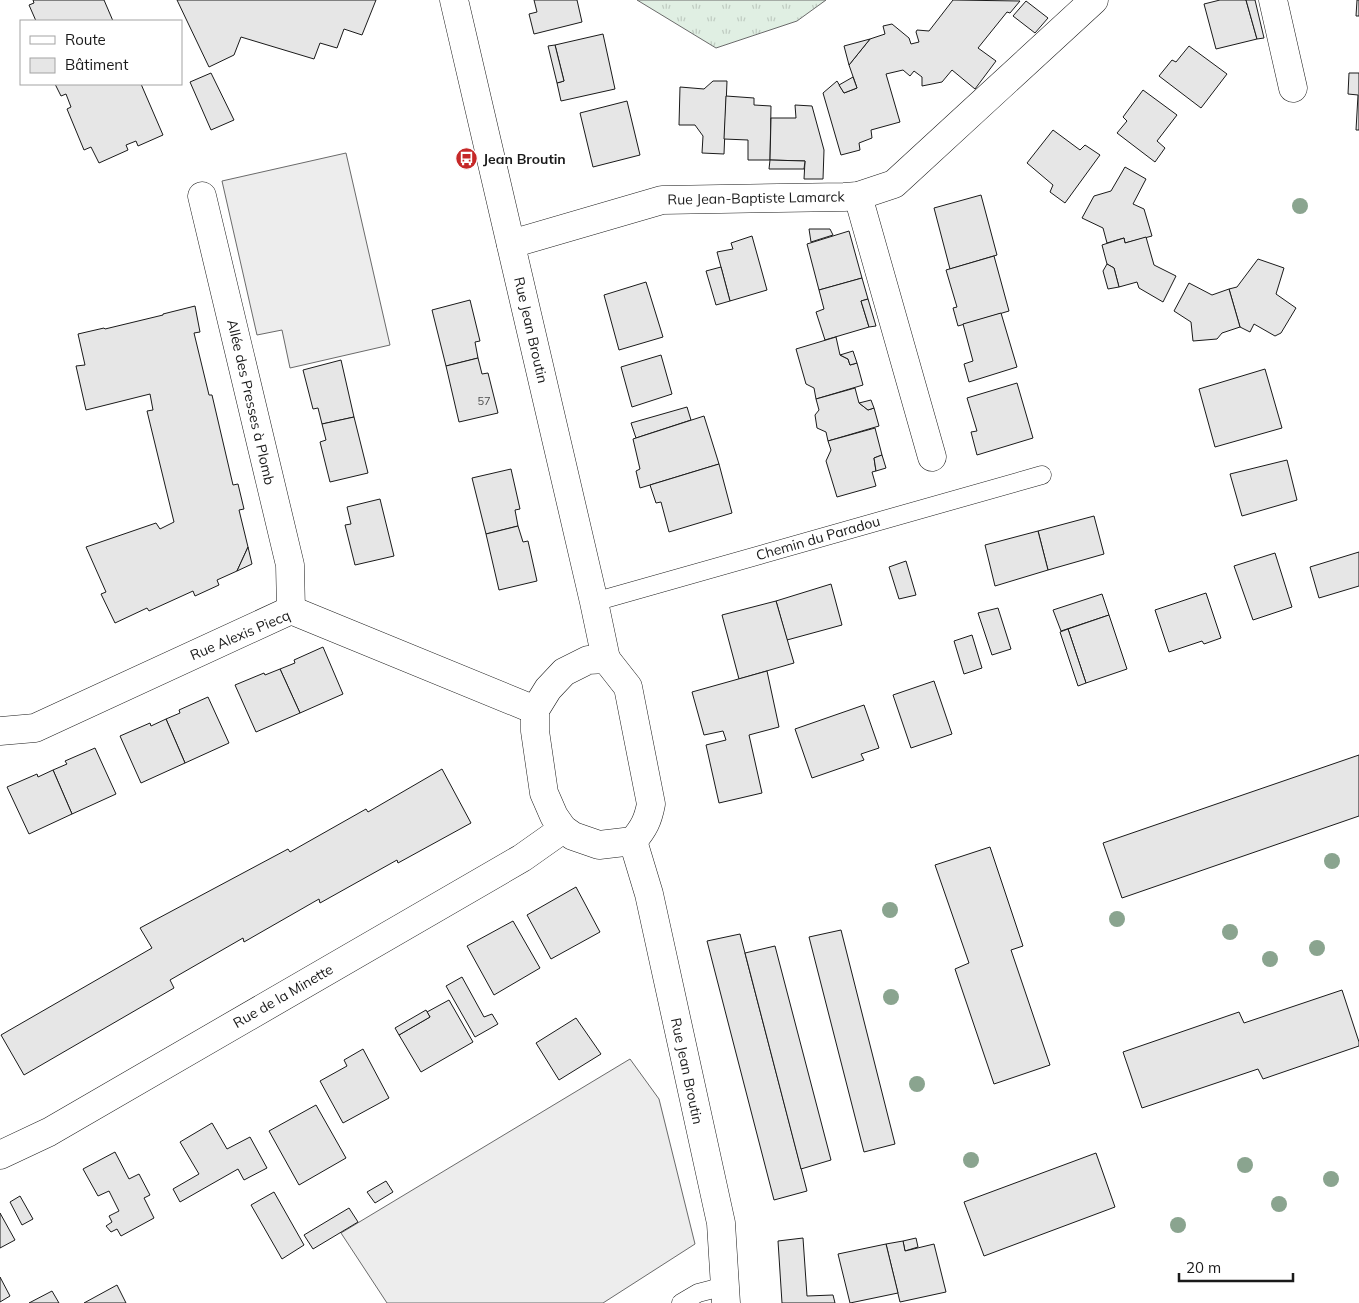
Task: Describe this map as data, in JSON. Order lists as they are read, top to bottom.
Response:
{
  "streets": {
    "street": [
      "Rue Jean-Baptiste Lamarck",
      "Rue Jean Broutin",
      "Allée des Presses à Plomb",
      "Rue Alexis Piecq",
      "Rue de la Minette"
    ],
    "lane": ["Chemin du Paradou"]
  },
  "crossings": [
    ["Rue Jean-Baptiste Lamarck", "Rue Jean Broutin"],
    ["Rue Jean Broutin", "Chemin du Paradou"],
    ["Allée des Presses à Plomb", "Rue Alexis Piecq"]
  ],
  "places": {
    "bus stop": ["Jean Broutin"]
  },
  "house_numbers": ["57"],
  "legend": ["Route", "Bâtiment"],
  "scale_bar": "20 m"
}
